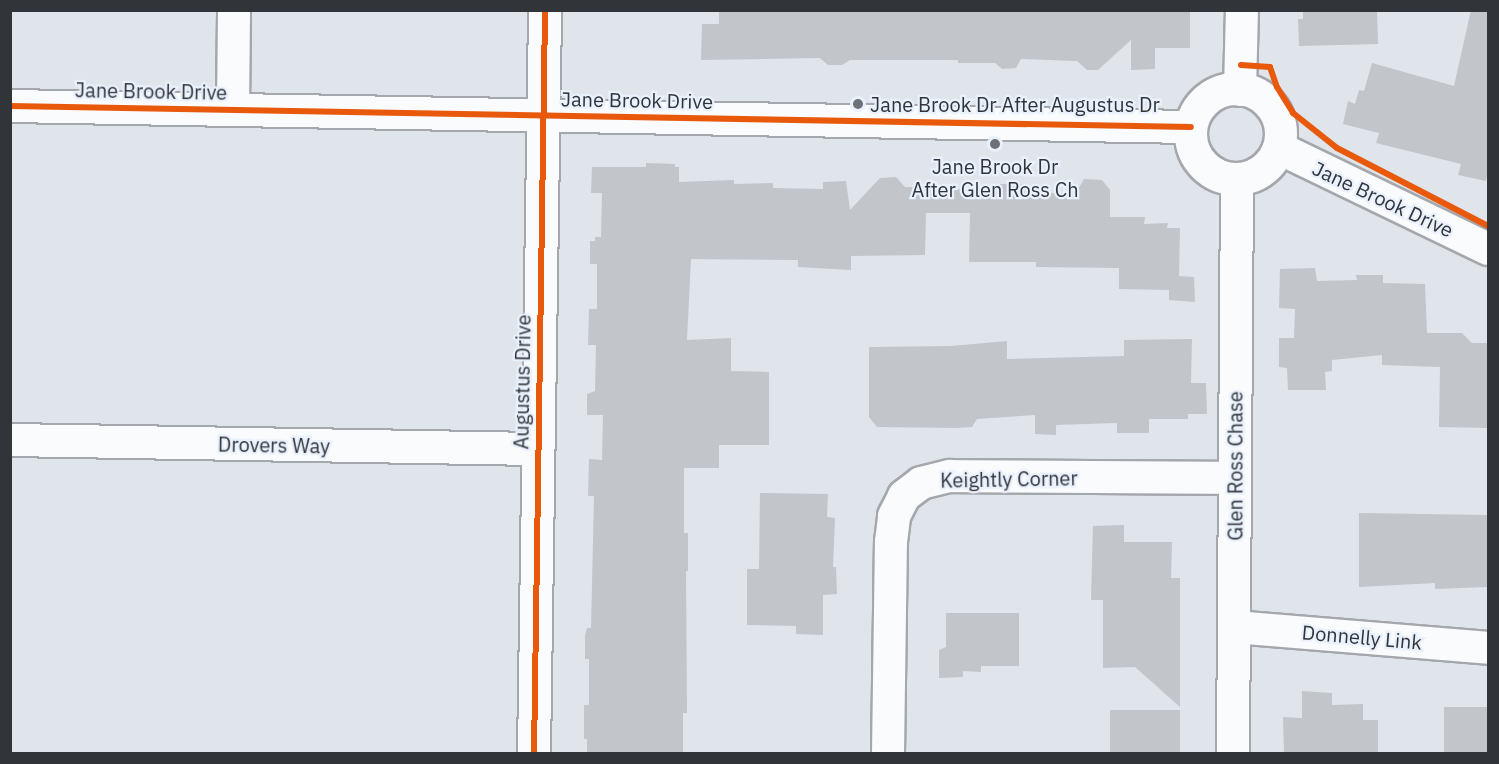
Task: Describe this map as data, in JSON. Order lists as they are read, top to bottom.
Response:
{
  "streets": {
    "street": [
      "Jane Brook Drive",
      "Augustus Drive",
      "Drovers Way",
      "Glen Ross Chase",
      "Keightly Corner",
      "Donnelly Link"
    ]
  },
  "crossings": [
    ["Jane Brook Drive", "Augustus Drive"],
    ["Jane Brook Drive", "Glen Ross Chase"],
    ["Augustus Drive", "Drovers Way"],
    ["Glen Ross Chase", "Keightly Corner"],
    ["Glen Ross Chase", "Donnelly Link"]
  ],
  "places": ["Jane Brook Dr After Augustus Dr", "Jane Brook Dr After Glen Ross Ch"]
}
